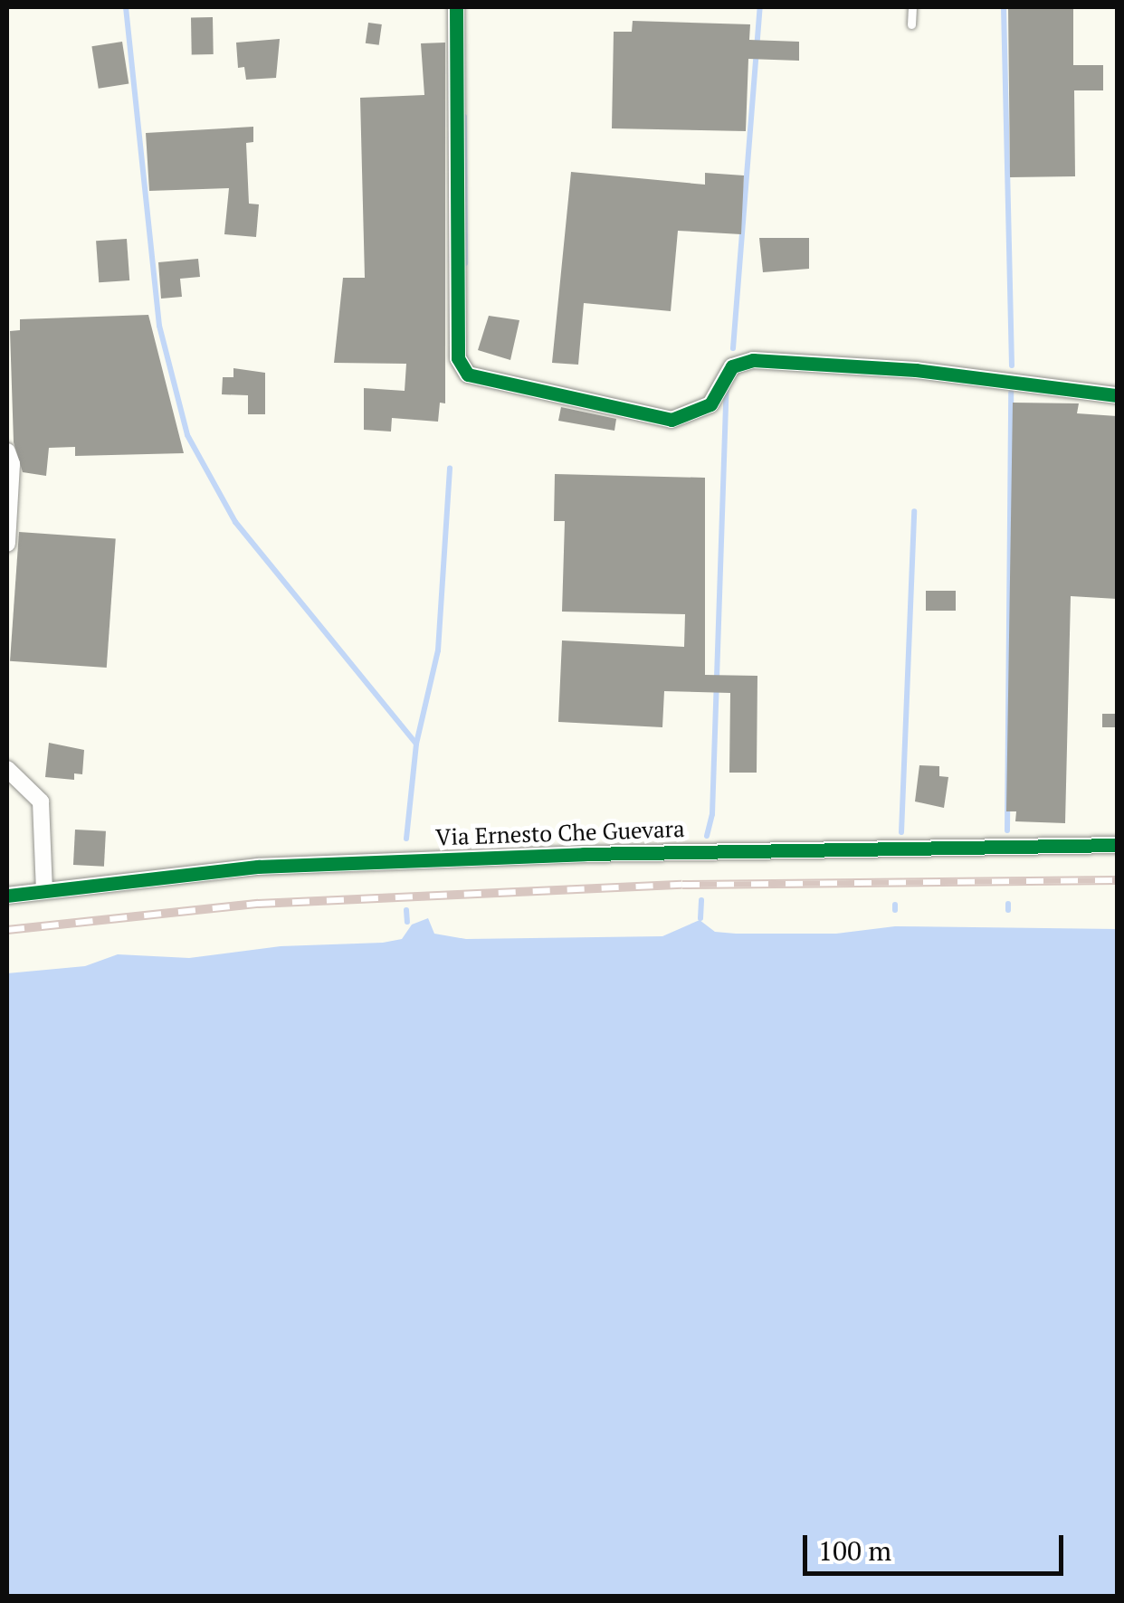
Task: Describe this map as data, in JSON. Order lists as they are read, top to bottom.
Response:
{
  "streets": {
    "street": ["Via Ernesto Che Guevara"]
  },
  "scale_bar": "100 m"
}
